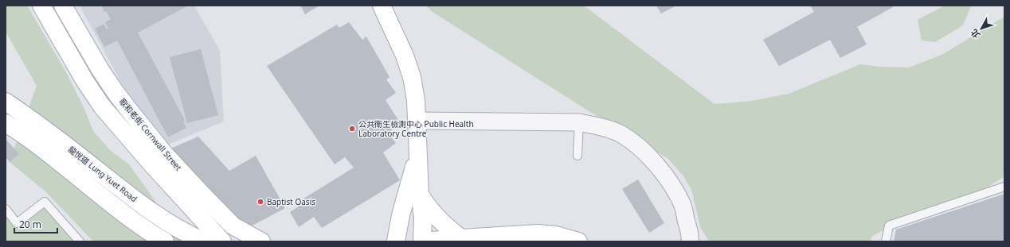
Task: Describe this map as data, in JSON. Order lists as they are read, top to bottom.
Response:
{
  "streets": {
    "main road": ["歌和老街 Cornwall Street", "龍悅道 Lung Yuet Road"]
  },
  "places": ["公共衛生檢測中心 Public Health Laboratory Centre", "Baptist Oasis"],
  "scale_bar": "20 m",
  "north": "bottom left"
}
